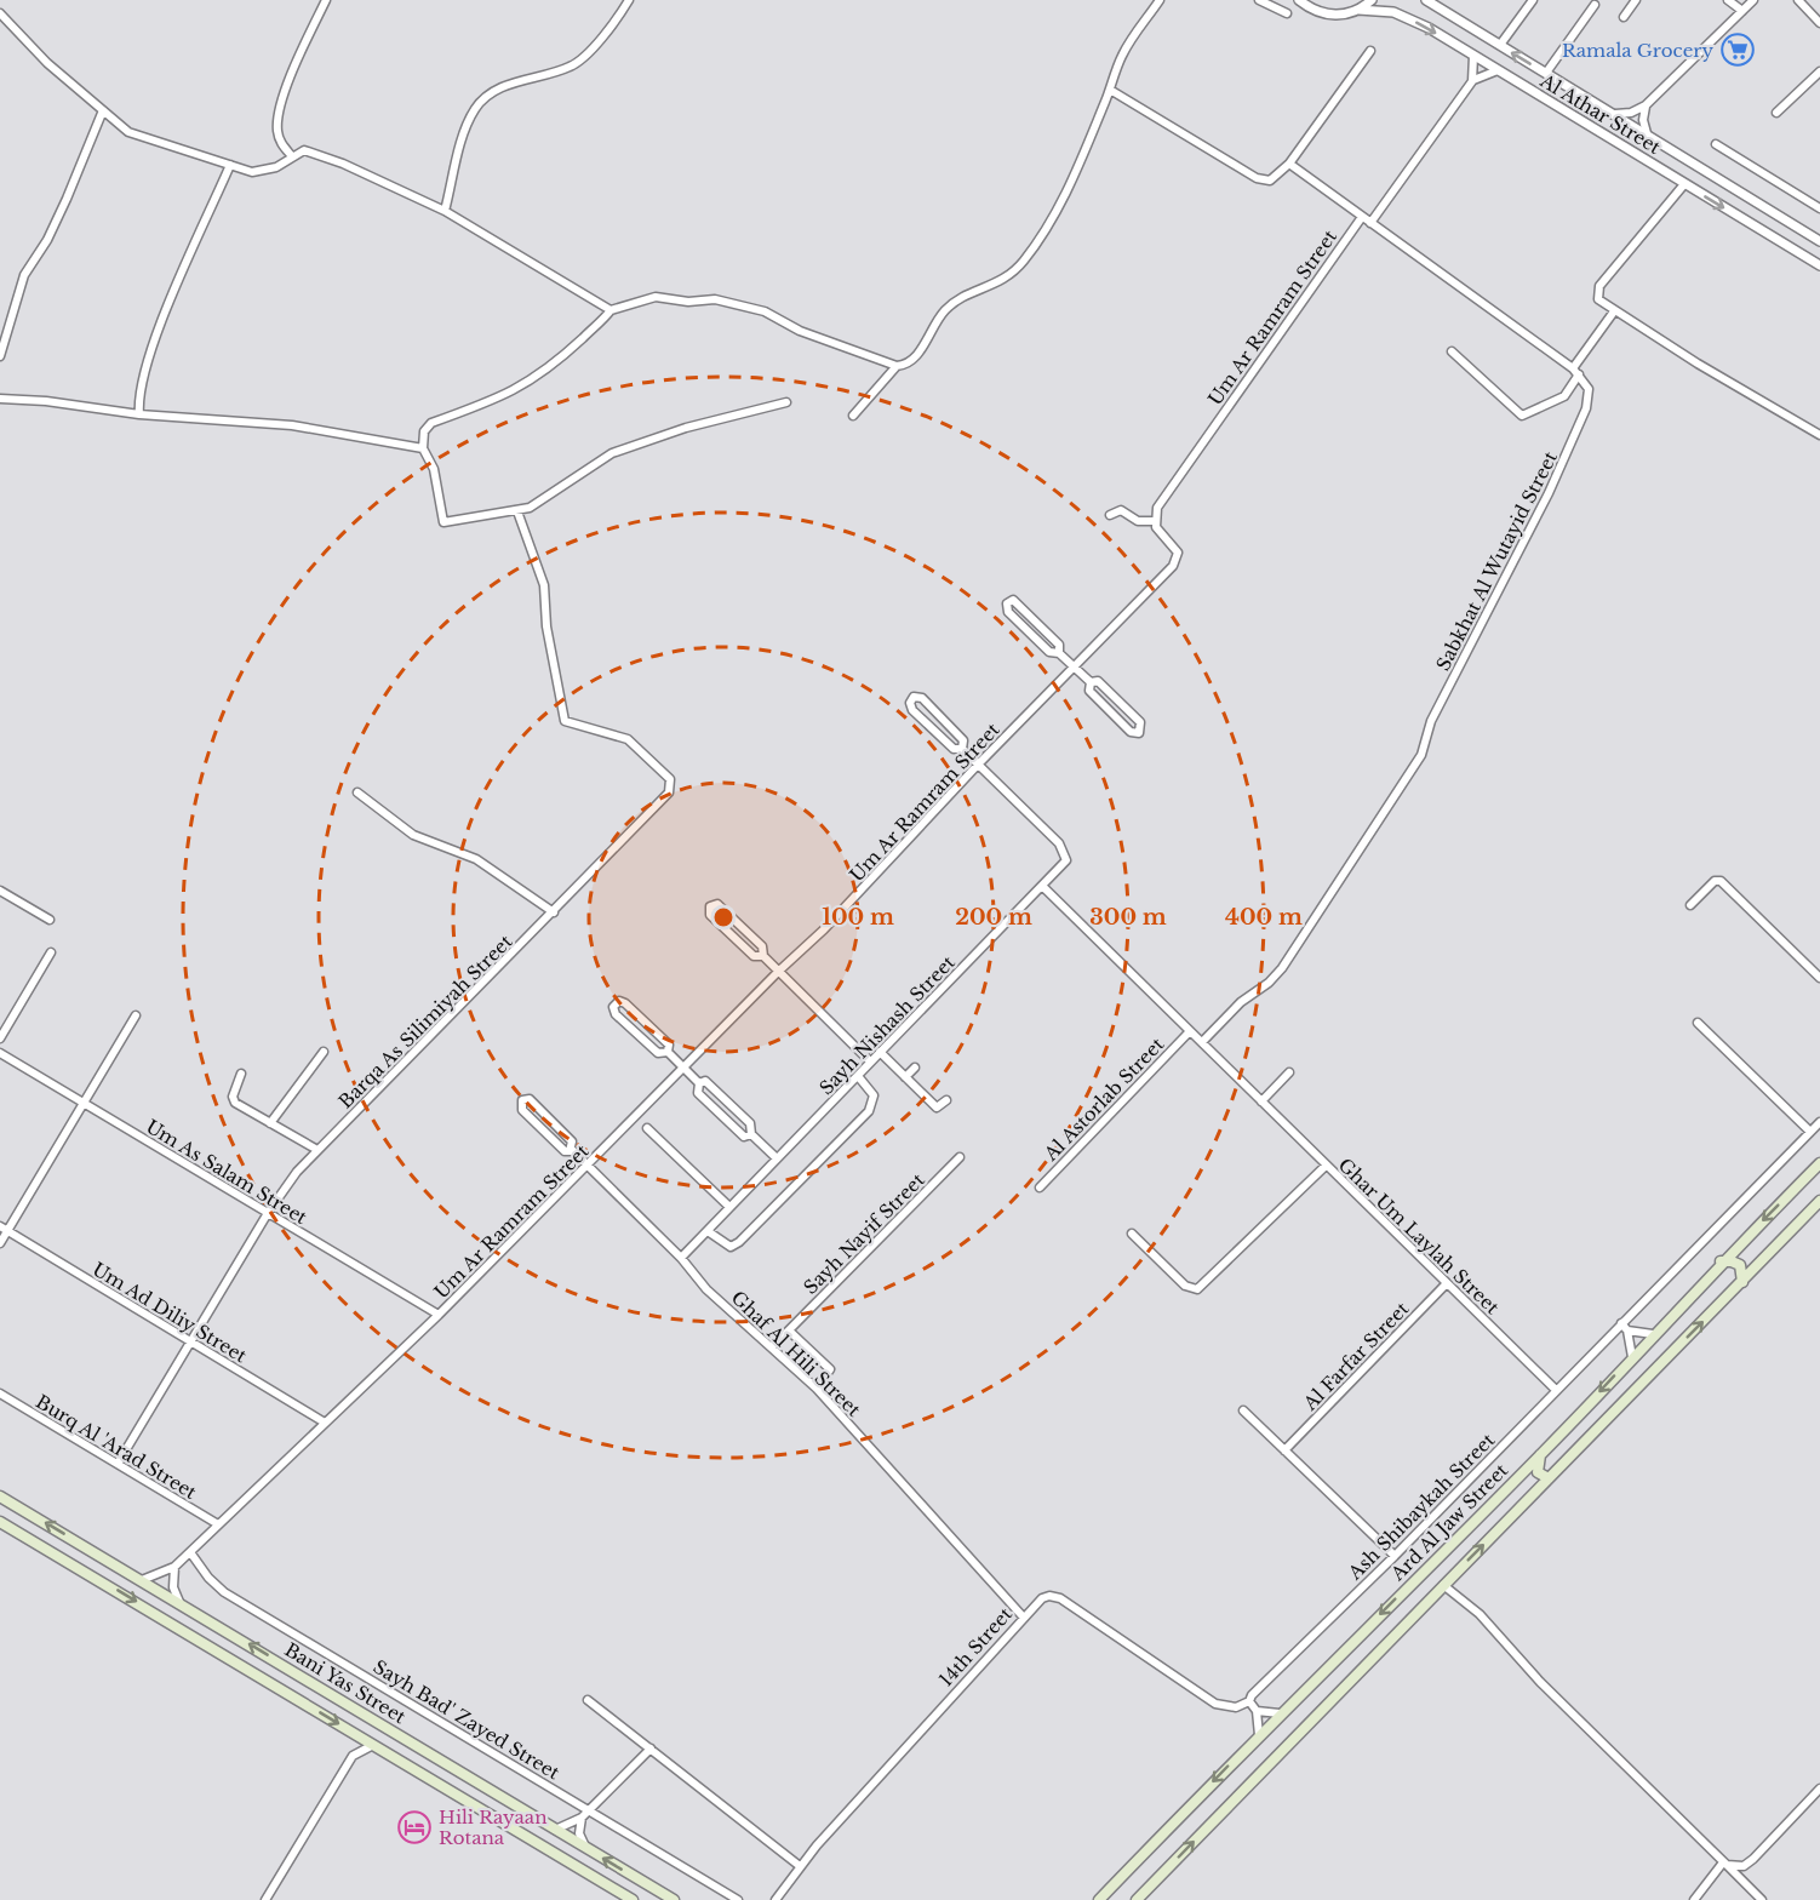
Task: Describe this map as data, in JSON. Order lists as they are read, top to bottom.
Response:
{
  "streets": {
    "main road": ["Ard Al Jaw Street", "Bani Yas Street"],
    "street": [
      "Al Athar Street",
      "Um Ar Ramram Street",
      "Sabkhat Al Wutayid Street",
      "Barqa As Silimiyah Street",
      "Sayh Nishash Street",
      "Al Astorlab Street",
      "Um As Salam Street",
      "Sayh Nayif Street",
      "Ghar Um Laylah Street",
      "Um Ad Diliy Street",
      "Ghaf Al Hili Street",
      "Al Farfar Street",
      "Burq Al 'Arad Street",
      "Ash Shibaykah Street",
      "14th Street",
      "Sayh Bad' Zayed Street"
    ]
  },
  "crossings": [
    ["Um Ar Ramram Street", "Sayh Nishash Street"],
    ["Um Ar Ramram Street", "Um As Salam Street"],
    ["Um Ar Ramram Street", "Um Ad Diliy Street"],
    ["Um Ar Ramram Street", "Ghaf Al Hili Street"],
    ["Um Ar Ramram Street", "Burq Al 'Arad Street"],
    ["Um Ar Ramram Street", "Bani Yas Street"],
    ["Um Ar Ramram Street", "Sayh Bad' Zayed Street"],
    ["Sabkhat Al Wutayid Street", "Ghar Um Laylah Street"],
    ["Barqa As Silimiyah Street", "Um As Salam Street"],
    ["Barqa As Silimiyah Street", "Um Ad Diliy Street"],
    ["Barqa As Silimiyah Street", "Burq Al 'Arad Street"],
    ["Sayh Nishash Street", "Ghar Um Laylah Street"],
    ["Sayh Nishash Street", "Ghaf Al Hili Street"],
    ["Al Astorlab Street", "Ghar Um Laylah Street"],
    ["Sayh Nayif Street", "Ghaf Al Hili Street"],
    ["Ghar Um Laylah Street", "Al Farfar Street"],
    ["Ghar Um Laylah Street", "Ash Shibaykah Street"],
    ["Ghaf Al Hili Street", "14th Street"],
    ["Ash Shibaykah Street", "14th Street"]
  ],
  "places": {
    "supermarket": ["Ramala Grocery"],
    "hotel": ["Hili Rayaan Rotana"]
  },
  "rings": [
    "100 m",
    "200 m",
    "300 m",
    "400 m"
  ]
}
